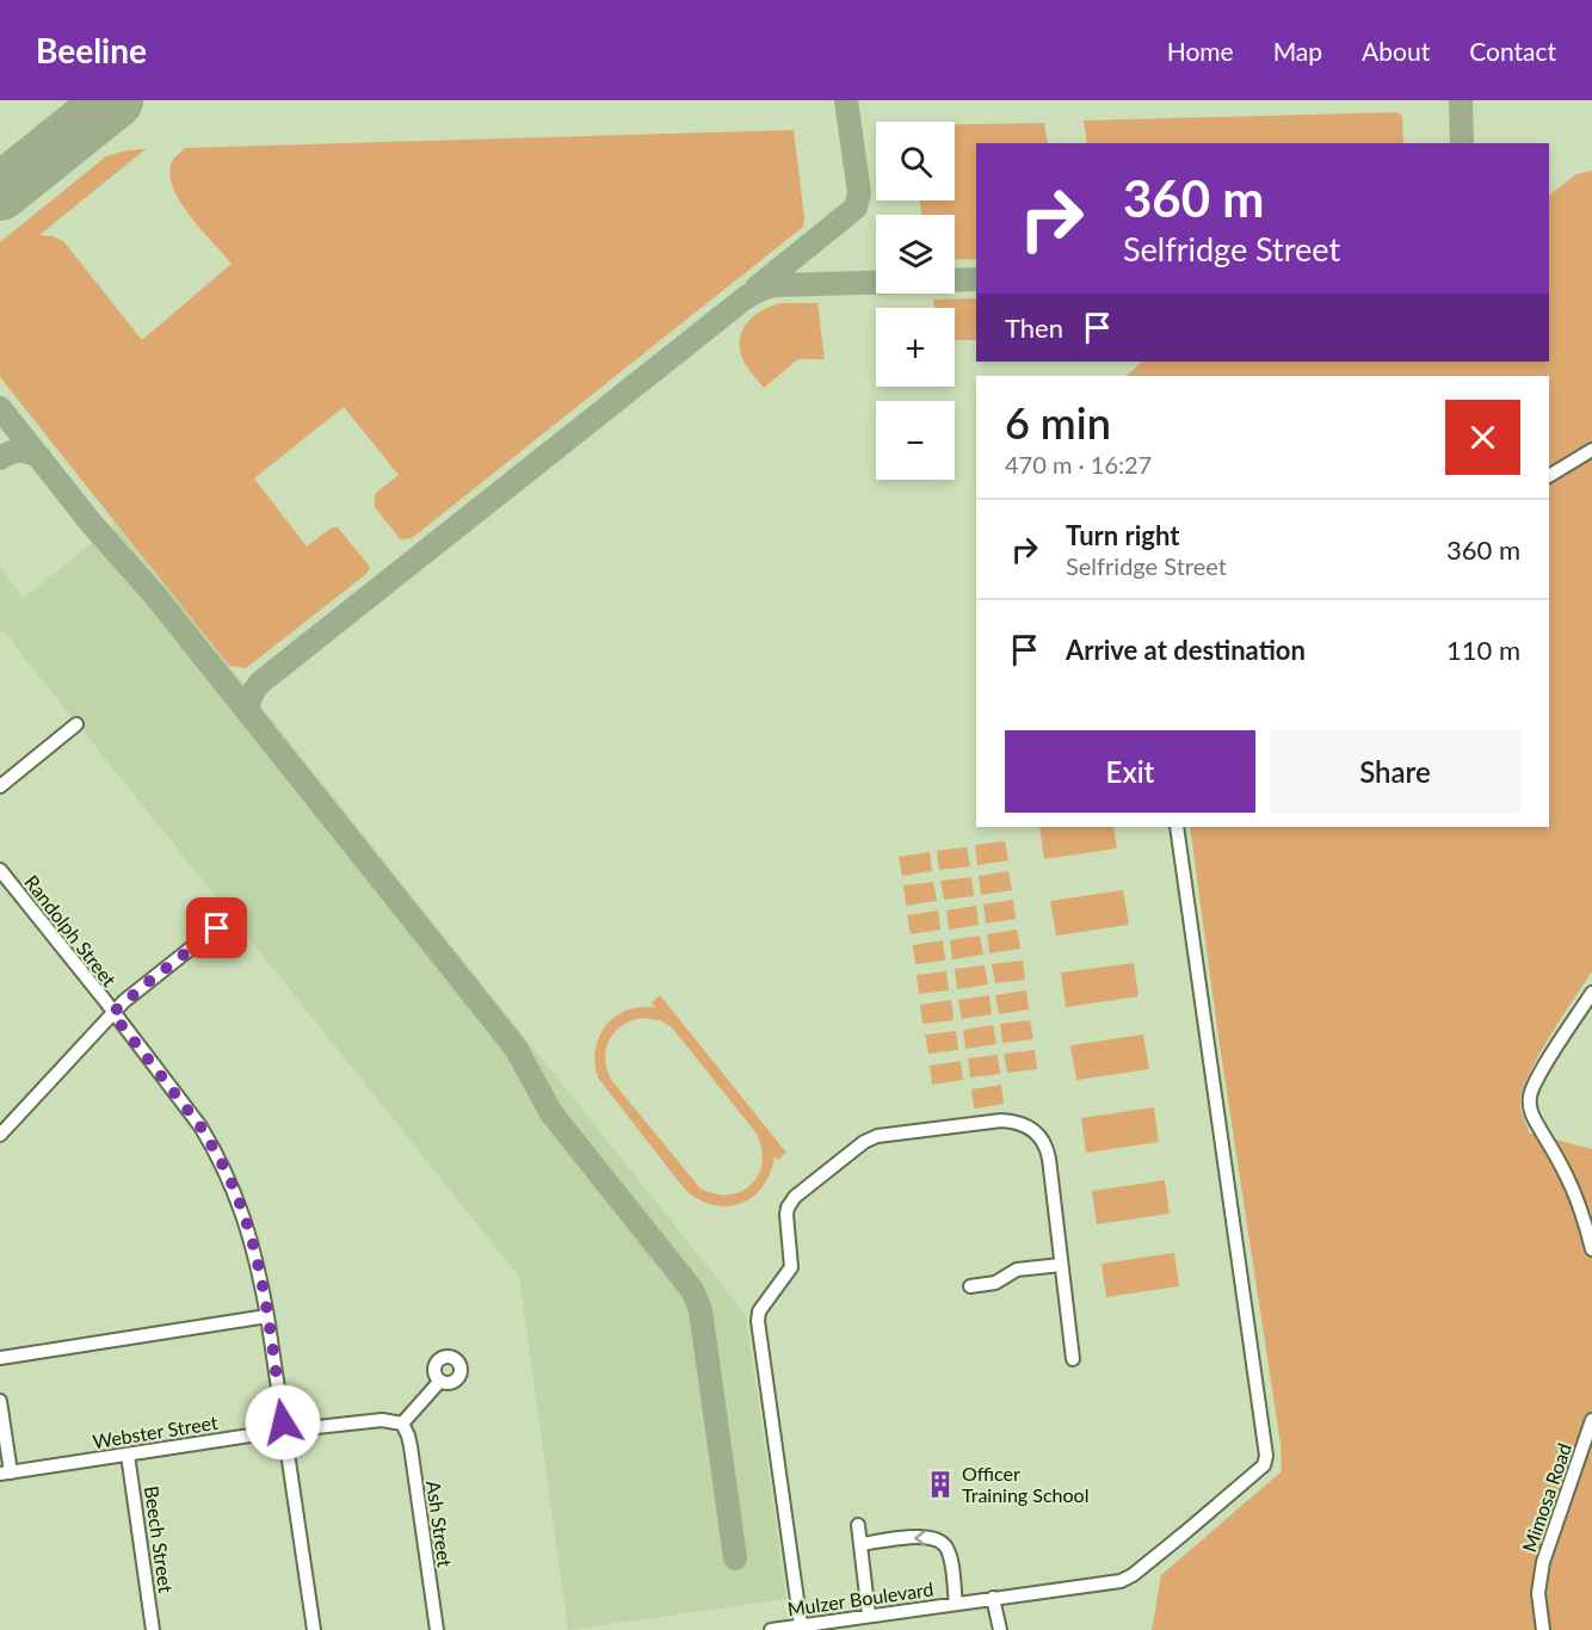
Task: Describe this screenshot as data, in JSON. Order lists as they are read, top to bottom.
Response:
{
  "streets": {
    "street": [
      "Randolph Street",
      "Webster Street",
      "Mimosa Road",
      "Ash Street",
      "Beech Street",
      "Mulzer Boulevard"
    ]
  },
  "crossings": [
    ["Randolph Street", "Webster Street"],
    ["Webster Street", "Ash Street"],
    ["Webster Street", "Beech Street"]
  ],
  "places": {
    "building": ["Officer Training School"]
  },
  "page": {
    "header": "Beeline",
    "nav": [
      "Home",
      "Map",
      "About",
      "Contact"
    ],
    "map_buttons": ["+", "−"],
    "turn": ["360 m", "Selfridge Street"],
    "then": "Then",
    "heading": ["6 min", "470 m · 16:27"],
    "list": [
      {
        "name": "Turn right",
        "note": "Selfridge Street",
        "value": "360 m"
      },
      {
        "name": "Arrive at destination",
        "value": "110 m"
      }
    ],
    "buttons": ["Exit", "Share"]
  }
}
